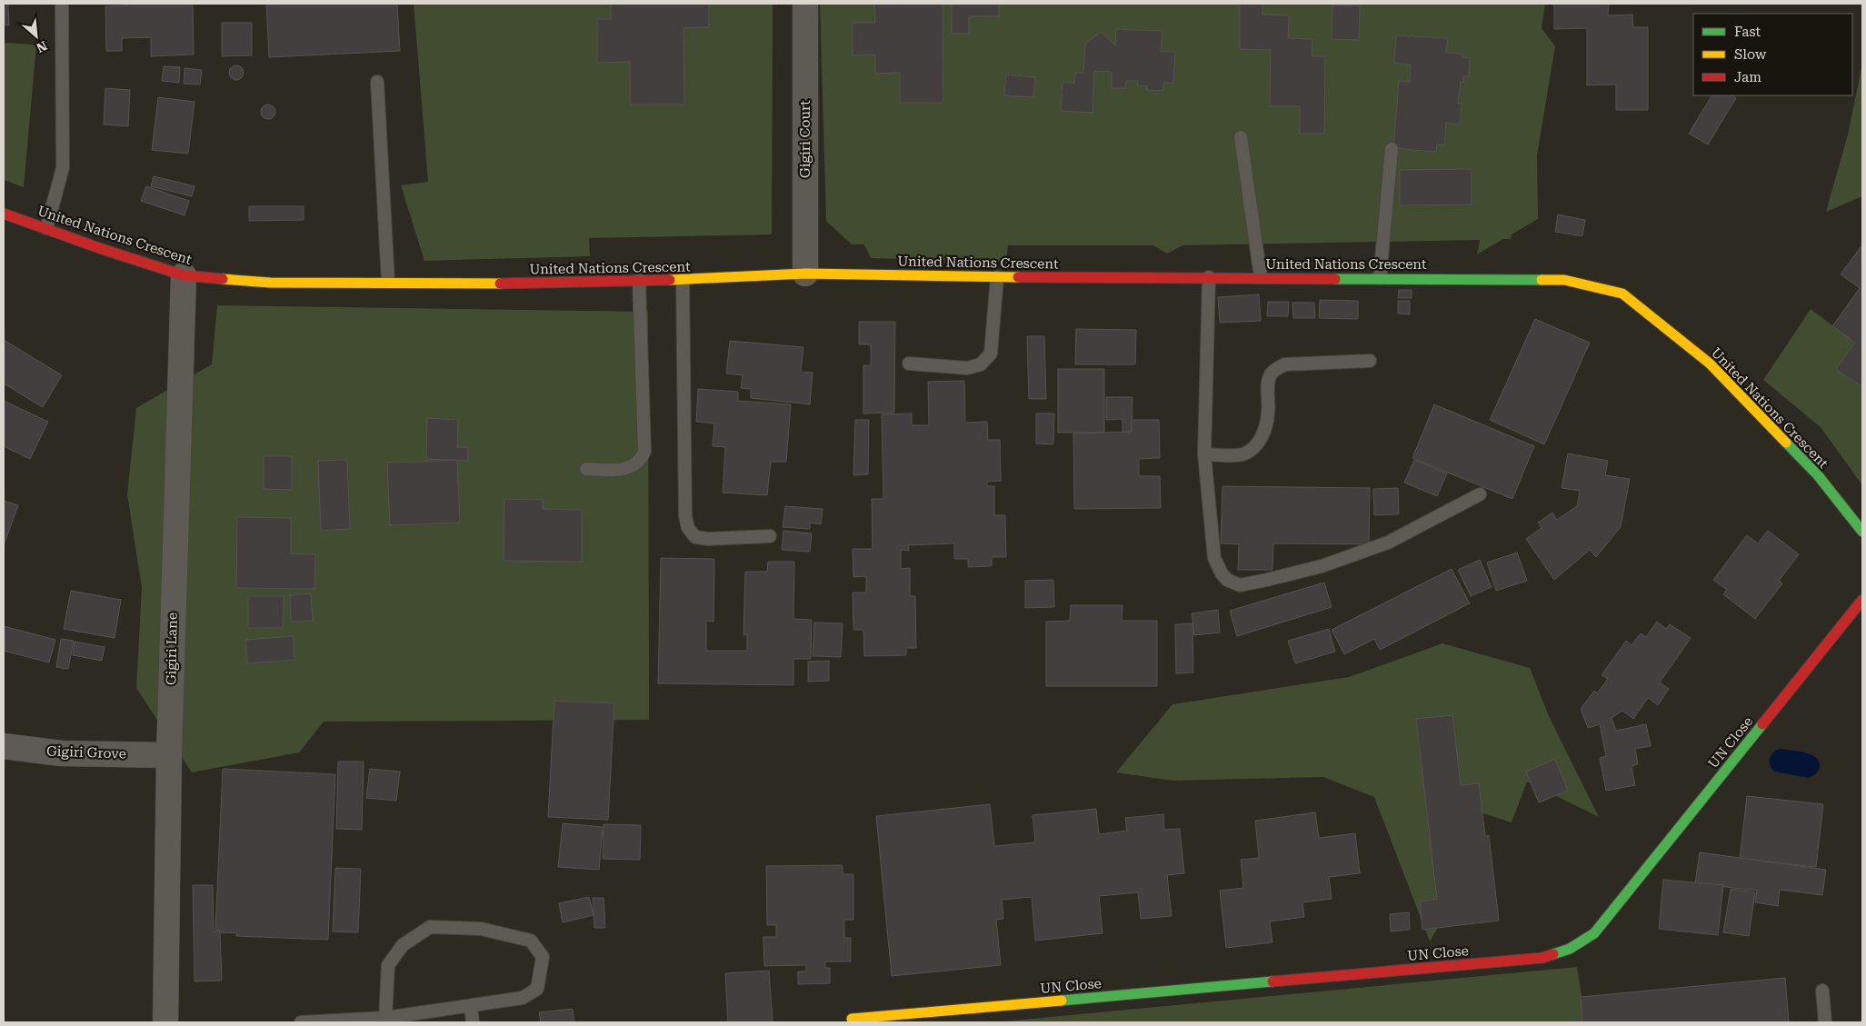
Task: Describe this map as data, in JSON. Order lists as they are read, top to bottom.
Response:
{
  "streets": {
    "street": [
      "Gigiri Court",
      "United Nations Crescent",
      "Gigiri Lane",
      "UN Close",
      "Gigiri Grove"
    ]
  },
  "crossings": [
    ["Gigiri Court", "United Nations Crescent"],
    ["United Nations Crescent", "Gigiri Lane"],
    ["Gigiri Lane", "Gigiri Grove"]
  ],
  "legend": ["Fast", "Slow", "Jam"],
  "north": "bottom right"
}
